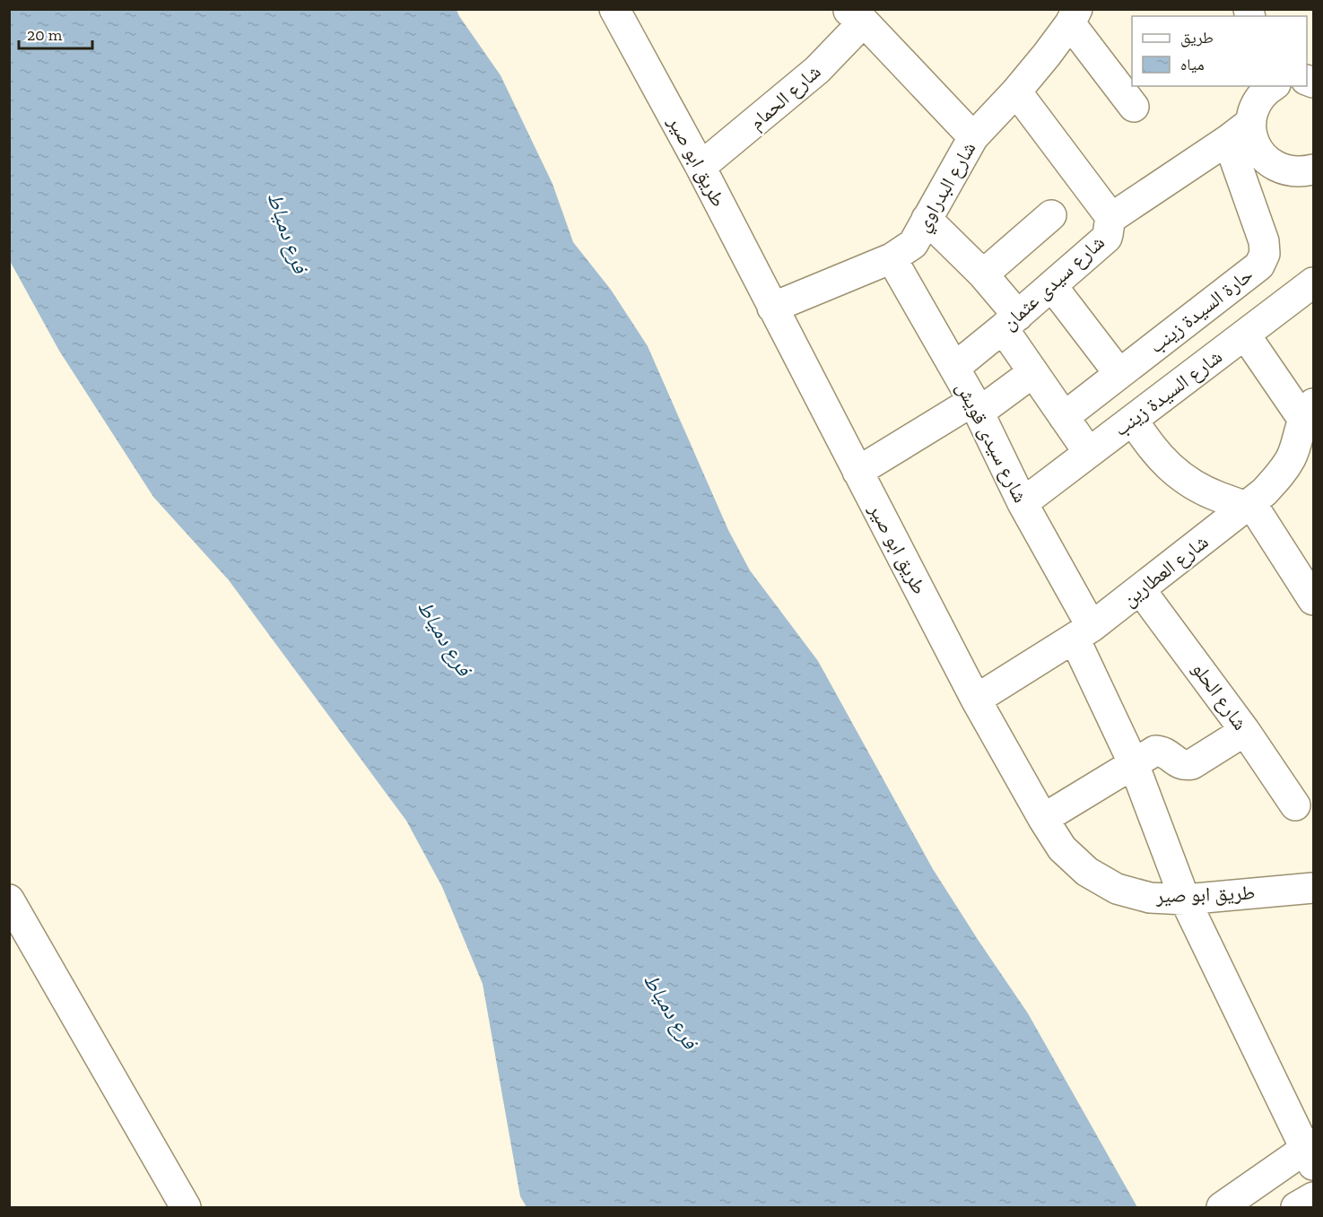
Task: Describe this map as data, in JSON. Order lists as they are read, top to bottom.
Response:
{
  "streets": {
    "street": [
      "شارع الحمام",
      "طريق ابو صير",
      "شارع البدراوي",
      "شارع سيدى عثمان",
      "حارة السيدة زينب",
      "شارع السيدة زينب",
      "شارع سيدى قويش",
      "شارع العطارين",
      "شارع الحلو"
    ]
  },
  "crossings": [
    ["شارع الحمام", "طريق ابو صير"],
    ["طريق ابو صير", "شارع البدراوي"],
    ["طريق ابو صير", "شارع سيدى قويش"],
    ["طريق ابو صير", "شارع العطارين"],
    ["شارع البدراوي", "شارع سيدى قويش"],
    ["شارع سيدى عثمان", "حارة السيدة زينب"],
    ["شارع سيدى عثمان", "شارع سيدى قويش"],
    ["شارع السيدة زينب", "شارع سيدى قويش"],
    ["شارع سيدى قويش", "شارع العطارين"],
    ["شارع العطارين", "شارع الحلو"]
  ],
  "water": ["فرع دمياط"],
  "legend": ["طريق", "مياه"],
  "scale_bar": "20 m"
}
